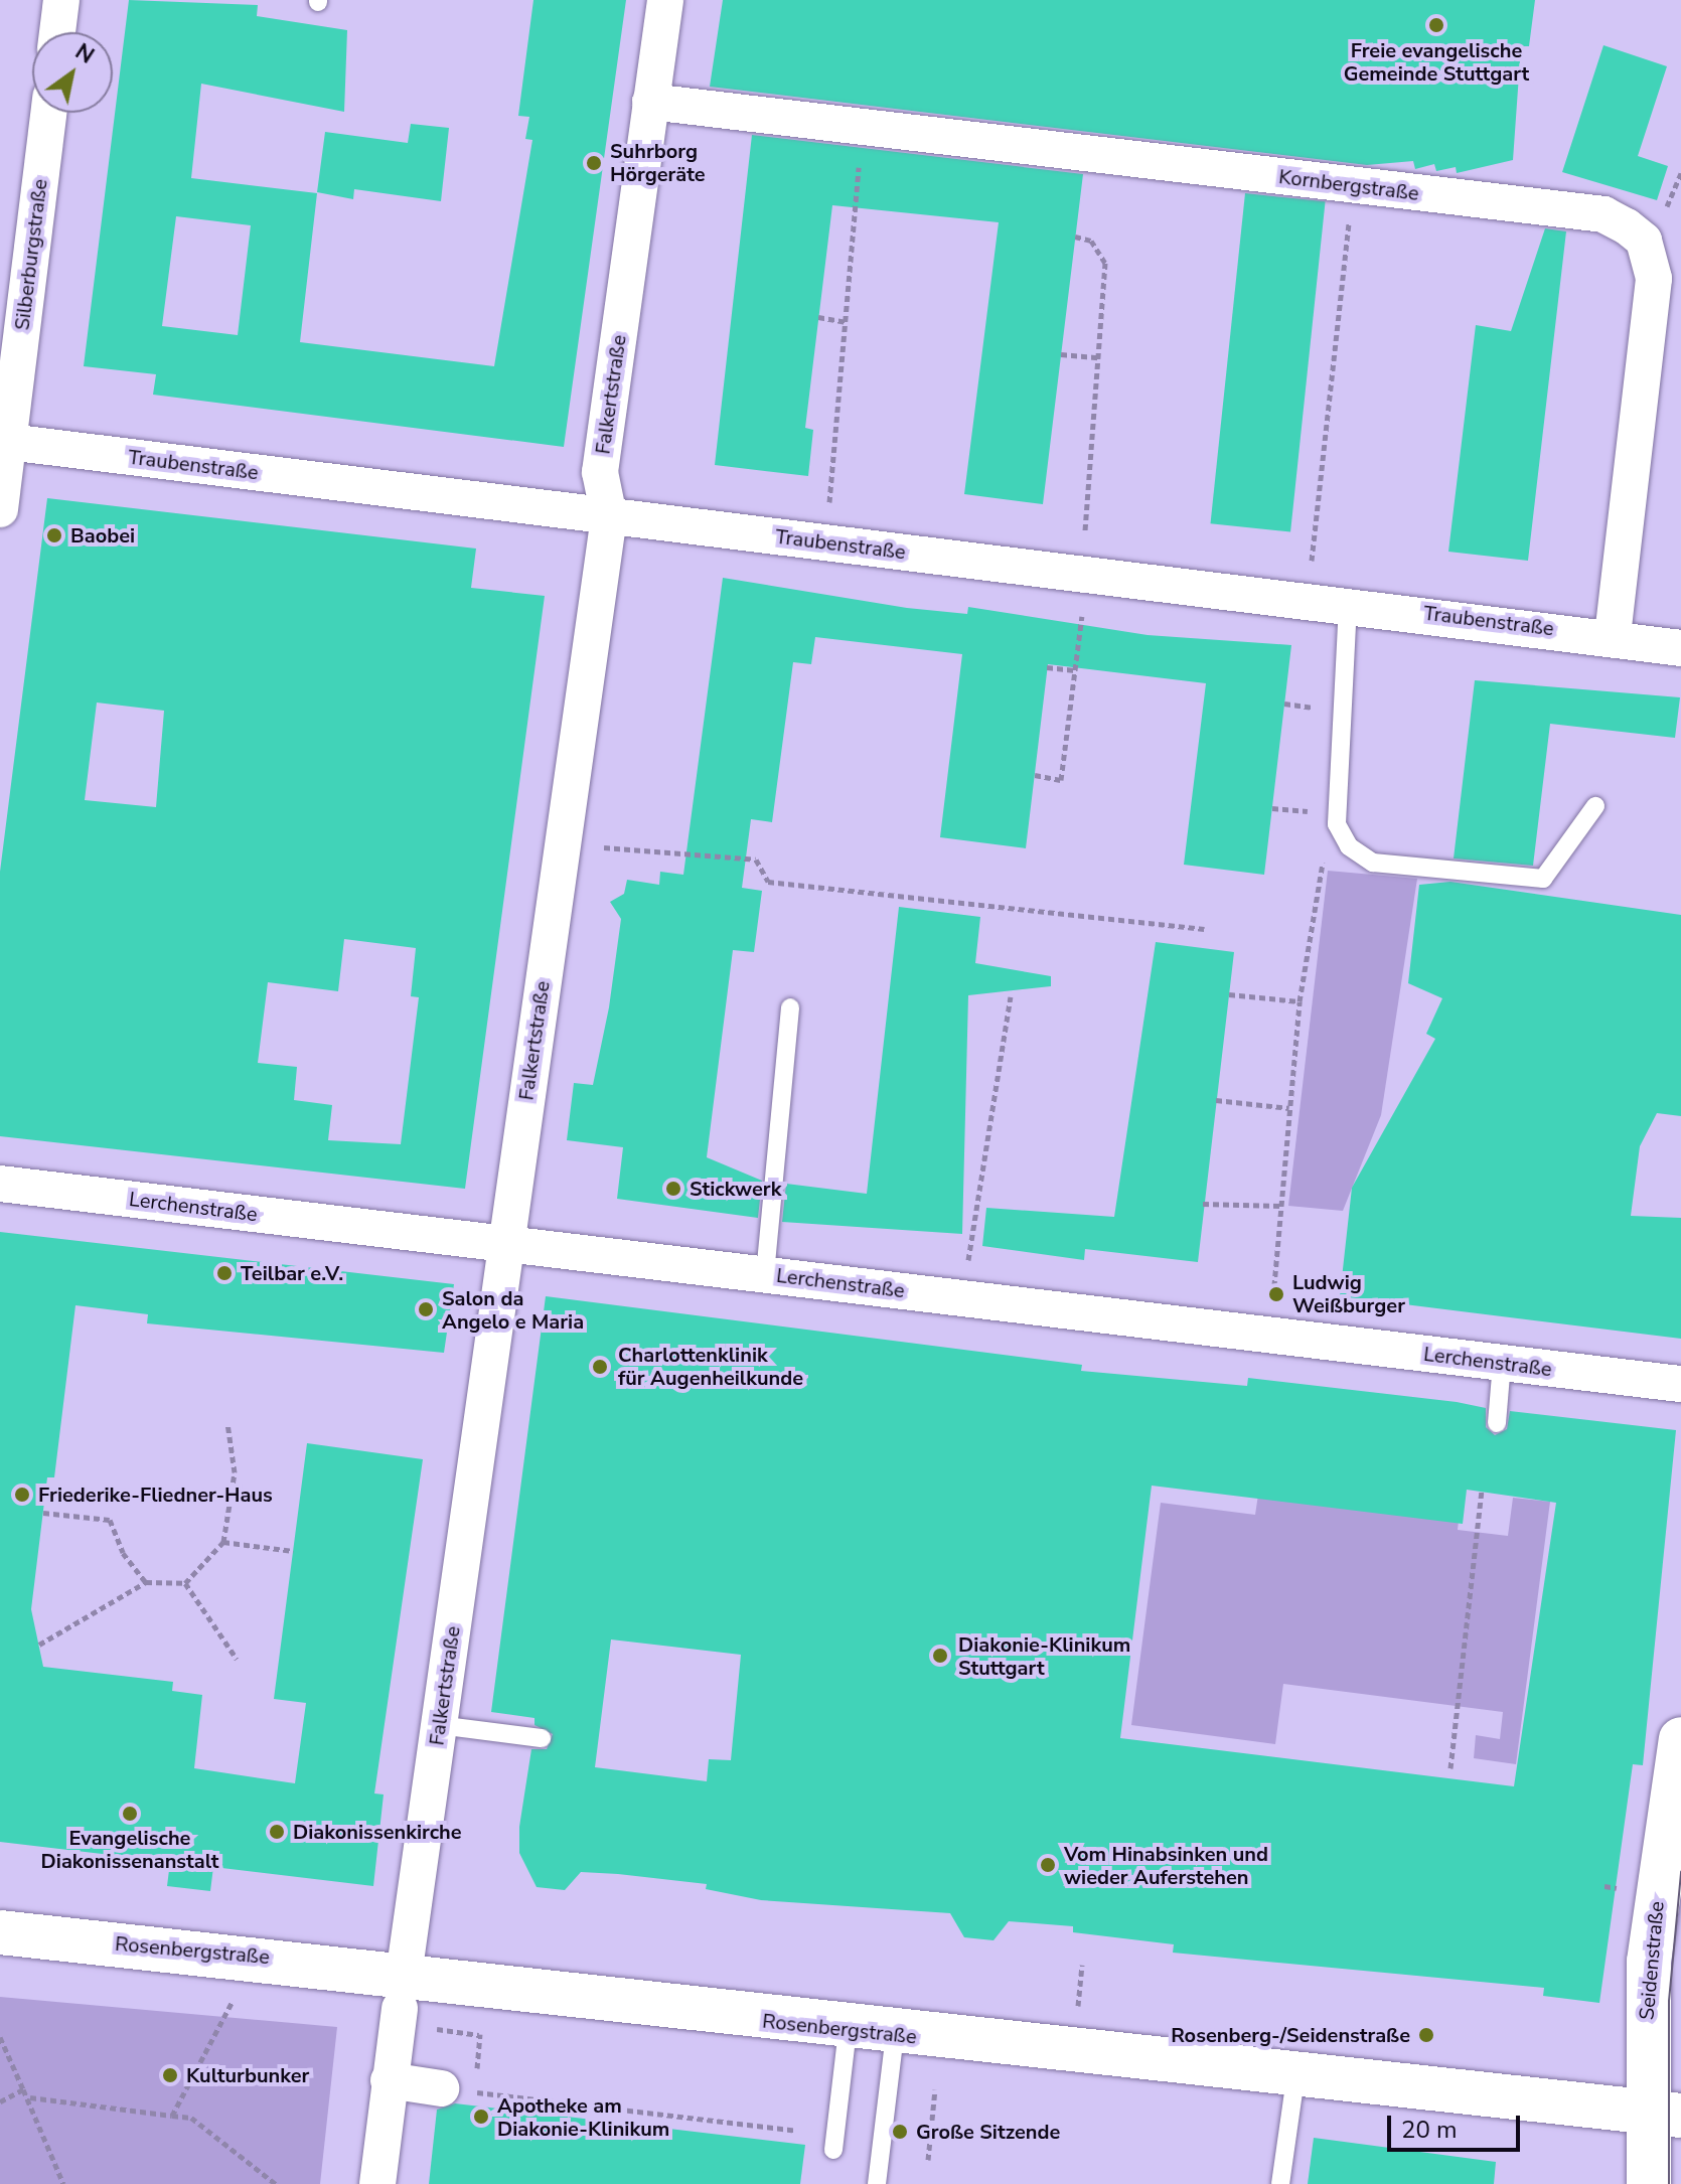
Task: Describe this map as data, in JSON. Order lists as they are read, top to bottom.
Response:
{
  "streets": {
    "street": [
      "Kornbergstraße",
      "Silberburgstraße",
      "Falkertstraße",
      "Traubenstraße",
      "Lerchenstraße",
      "Rosenbergstraße",
      "Seidenstraße"
    ]
  },
  "crossings": [
    ["Kornbergstraße", "Falkertstraße"],
    ["Kornbergstraße", "Traubenstraße"],
    ["Silberburgstraße", "Traubenstraße"],
    ["Falkertstraße", "Traubenstraße"],
    ["Falkertstraße", "Lerchenstraße"],
    ["Falkertstraße", "Rosenbergstraße"],
    ["Rosenbergstraße", "Seidenstraße"]
  ],
  "places": [
    "Freie evangelische Gemeinde Stuttgart",
    "Suhrborg Hörgeräte",
    "Baobei",
    "Stickwerk",
    "Teilbar e.V.",
    "Ludwig Weißburger",
    "Salon da Angelo e Maria",
    "Charlottenklinik für Augenheilkunde",
    "Friederike-Fliedner-Haus",
    "Diakonie-Klinikum Stuttgart",
    "Evangelische Diakonissenanstalt",
    "Diakonissenkirche",
    "Vom Hinabsinken und wieder Auferstehen",
    "Rosenberg-/Seidenstraße",
    "Kulturbunker",
    "Apotheke am Diakonie-Klinikum",
    "Große Sitzende"
  ],
  "scale_bar": "20 m",
  "north": "top right"
}
